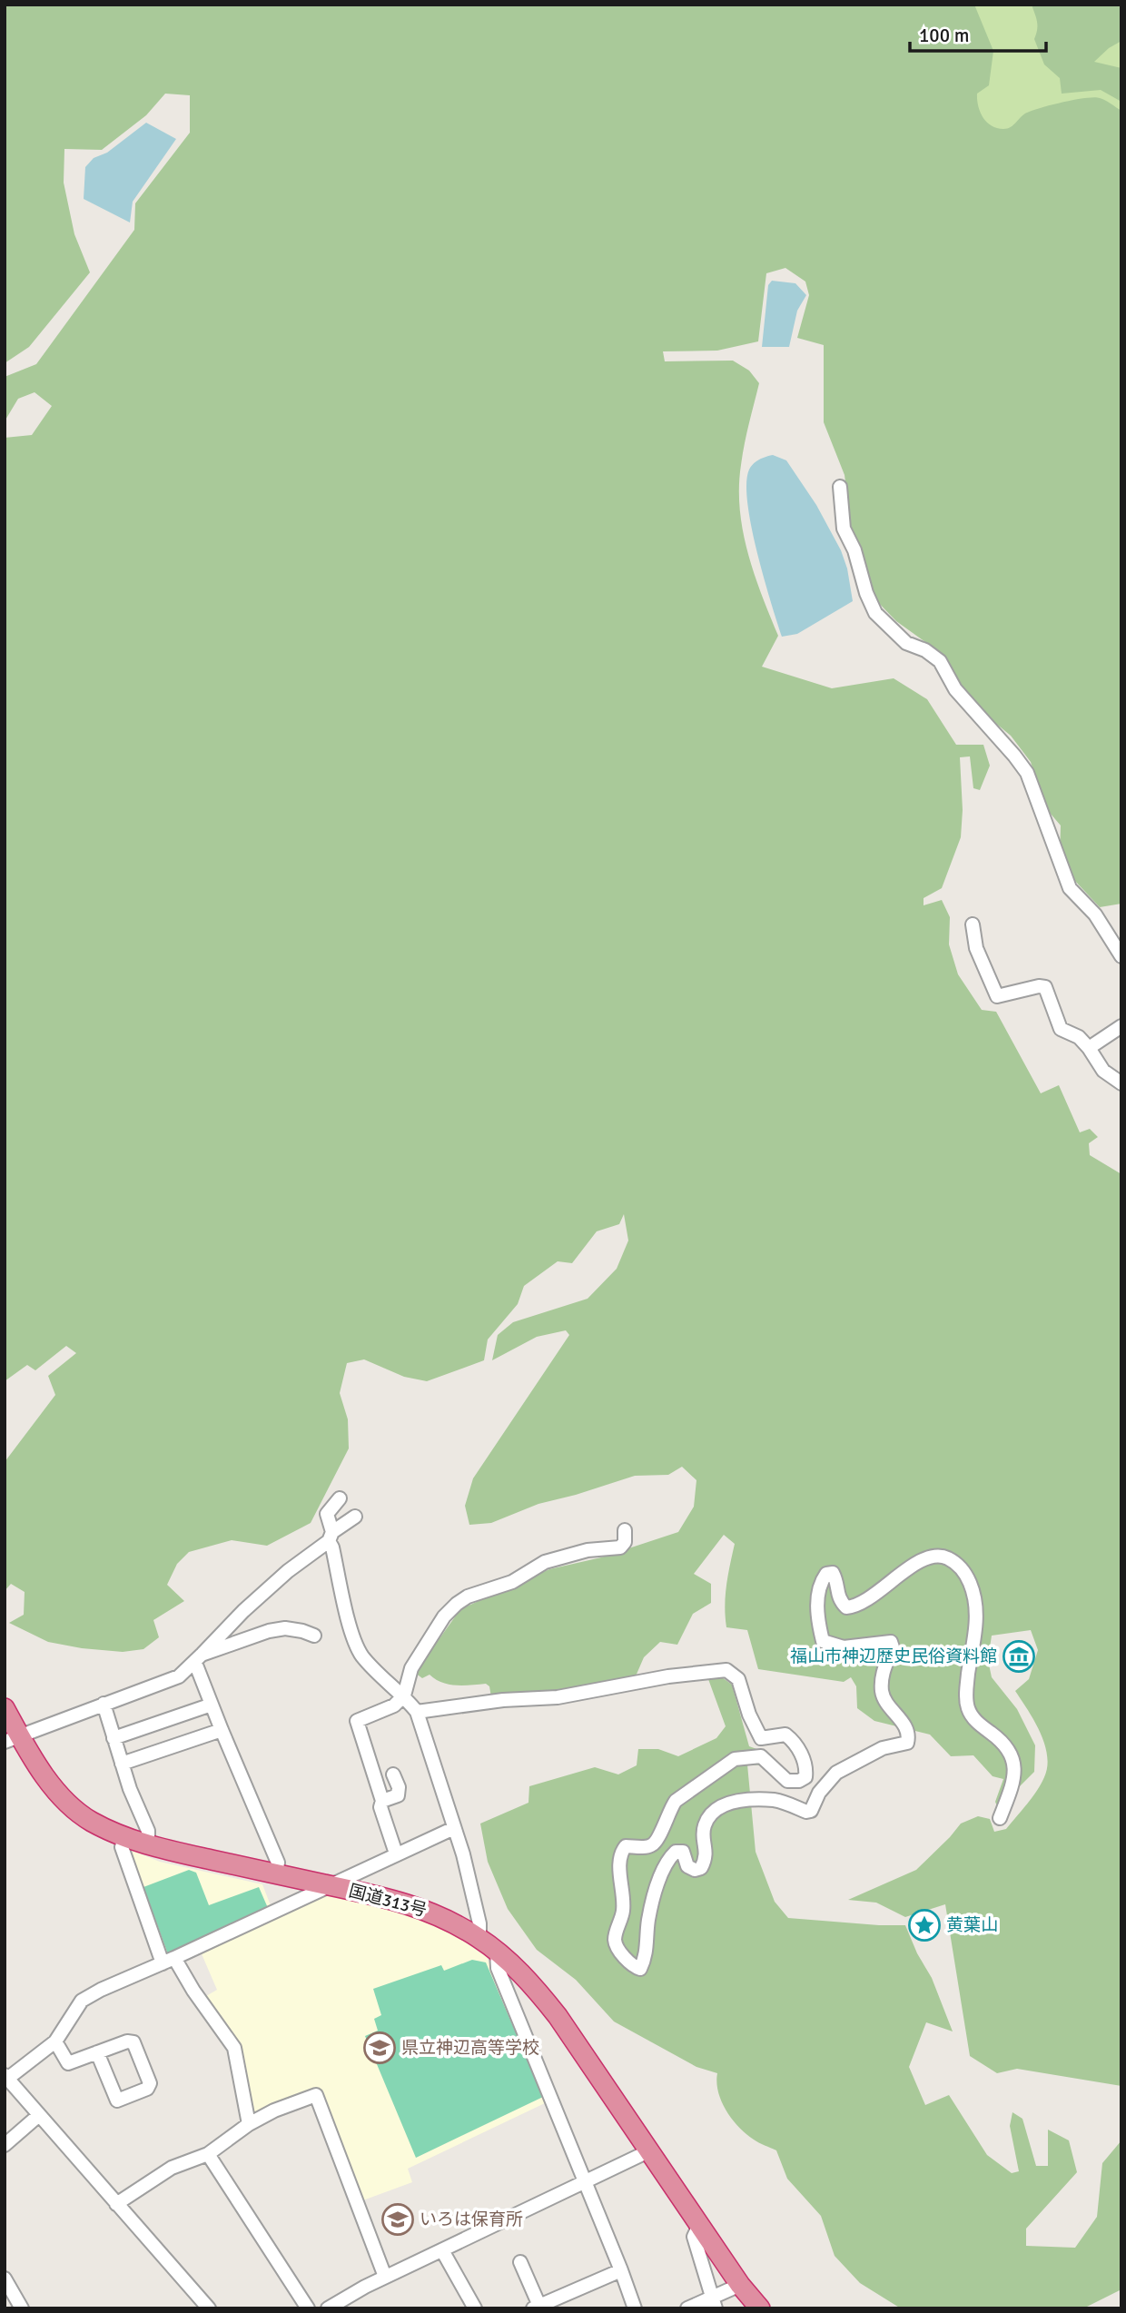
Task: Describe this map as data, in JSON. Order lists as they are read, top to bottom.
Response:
{
  "streets": {
    "highway": ["国道313号"]
  },
  "places": {
    "museum": ["福山市神辺歴史民俗資料館"],
    "place": ["黄葉山"],
    "school or university": ["県立神辺高等学校", "いろは保育所"]
  },
  "scale_bar": "100 m"
}
